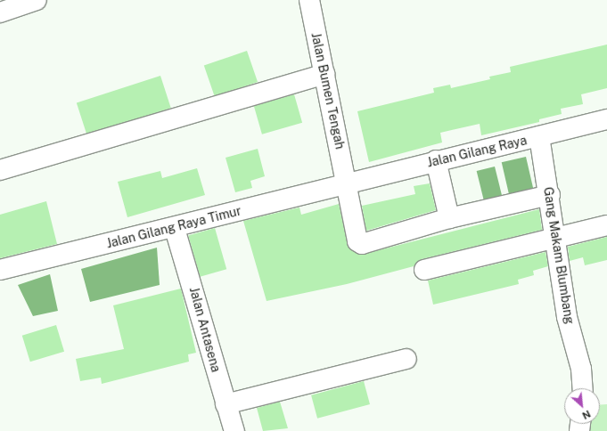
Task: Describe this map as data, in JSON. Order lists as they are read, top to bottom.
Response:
{
  "streets": {
    "street": [
      "Jalan Bumen Tengah",
      "Jalan Gilang Raya",
      "Jalan Gilang Raya Timur",
      "Gang Makam Blumbang",
      "Jalan Antasena"
    ]
  },
  "crossings": [
    ["Jalan Bumen Tengah", "Jalan Gilang Raya"],
    ["Jalan Bumen Tengah", "Jalan Gilang Raya Timur"],
    ["Jalan Gilang Raya", "Jalan Gilang Raya Timur"],
    ["Jalan Gilang Raya", "Gang Makam Blumbang"],
    ["Jalan Gilang Raya Timur", "Jalan Antasena"]
  ],
  "north": "bottom right"
}
